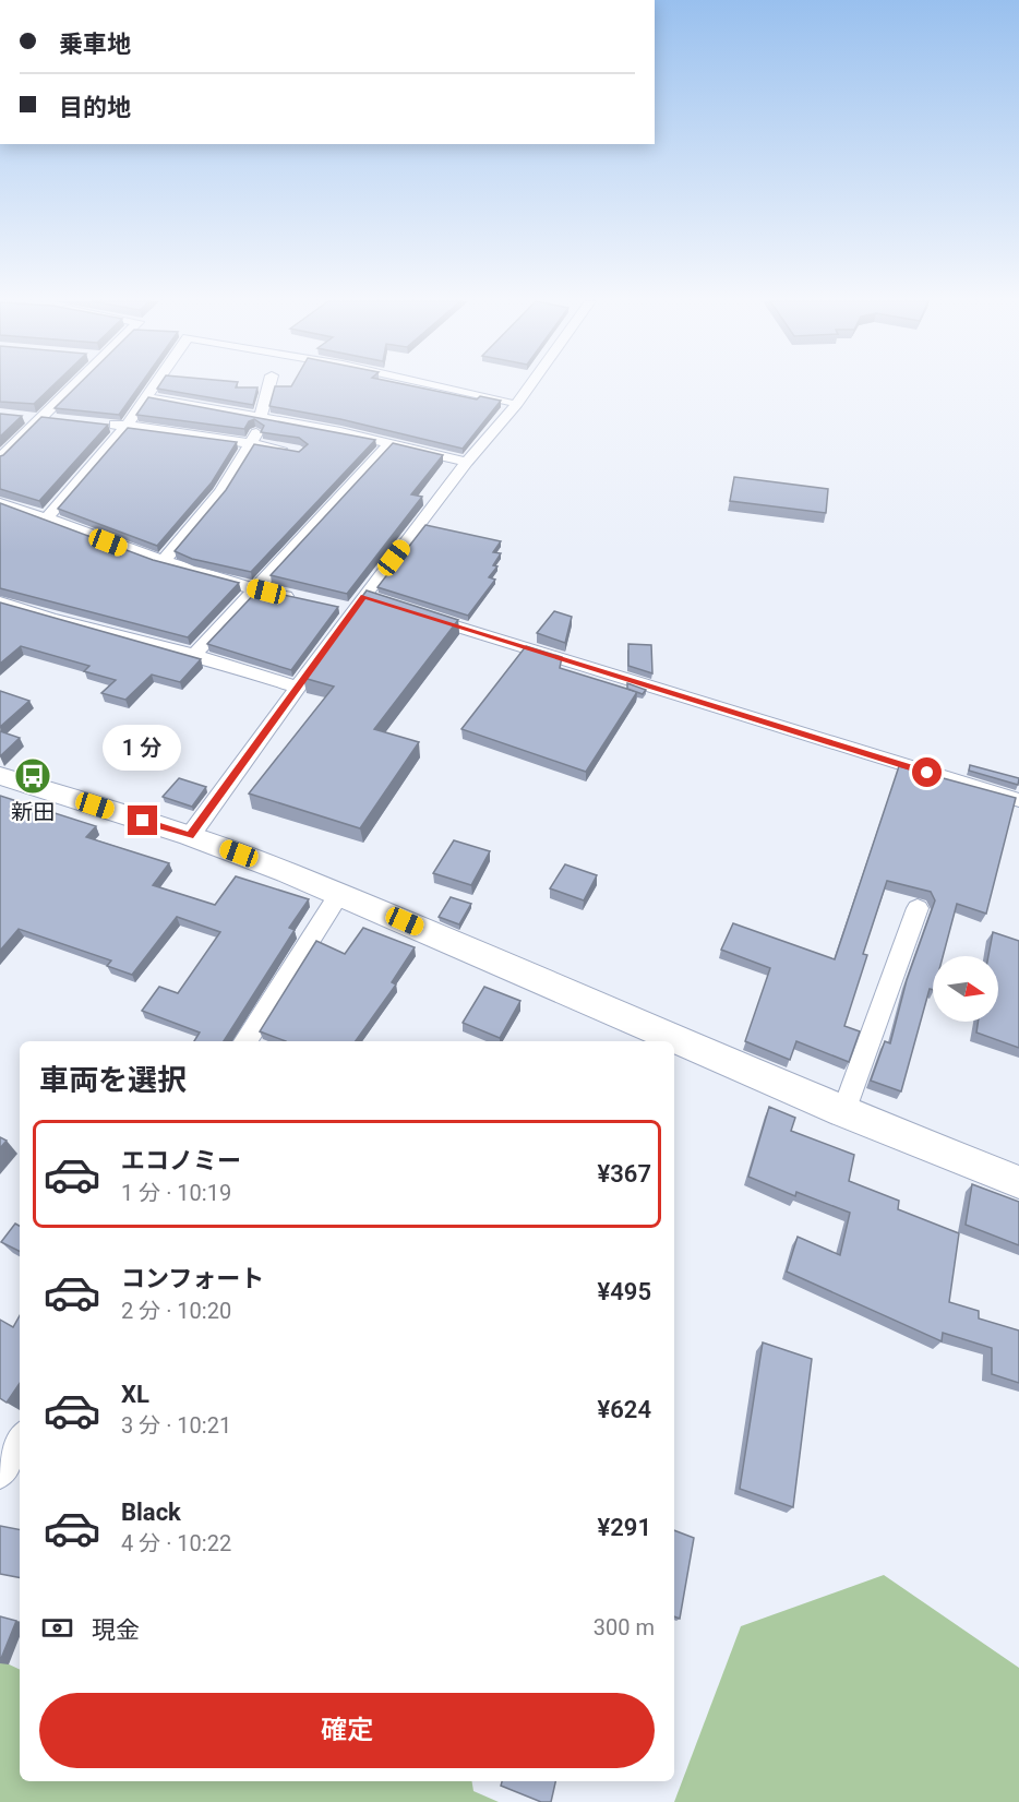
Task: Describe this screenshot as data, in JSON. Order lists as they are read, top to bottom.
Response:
{
  "places": {
    "bus stop": ["新田"]
  },
  "north": "right",
  "page": {
    "banner": ["乗車地", "目的地"],
    "bubble": "1 分",
    "heading": "車両を選択",
    "list": [
      {
        "name": "エコノミー",
        "note": "1 分 · 10:19",
        "value": "¥367"
      },
      {
        "name": "コンフォート",
        "note": "2 分 · 10:20",
        "value": "¥495"
      },
      {
        "name": "XL",
        "note": "3 分 · 10:21",
        "value": "¥624"
      },
      {
        "name": "Black",
        "note": "4 分 · 10:22",
        "value": "¥291"
      }
    ],
    "pay": ["現金", "300 m"],
    "buttons": "確定"
  }
}
